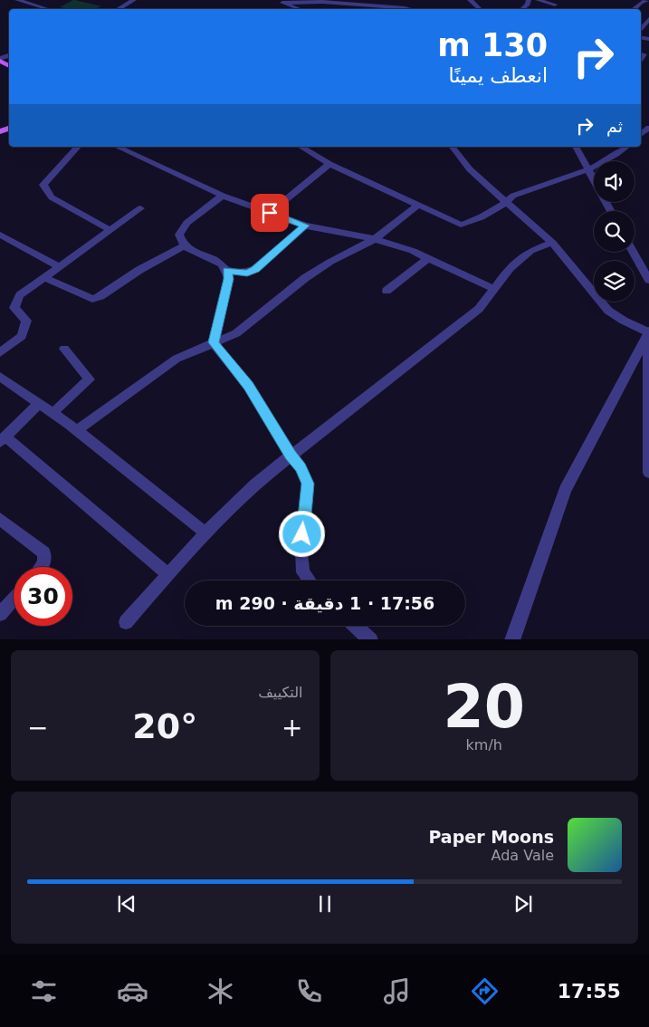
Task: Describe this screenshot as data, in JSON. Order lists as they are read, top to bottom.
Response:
{
  "page": {
    "turn": ["130 m", "انعطف يمينًا"],
    "then": "ثم",
    "limit": "30",
    "trip": "17:56 · 1 دقيقة · 290 m",
    "tile": [
      ["20", "km/h"],
      "التكييف"
    ],
    "heat": ["−", "20°", "+"],
    "song": ["Paper Moons", "Ada Vale"],
    "tabs": "17:55"
  }
}
